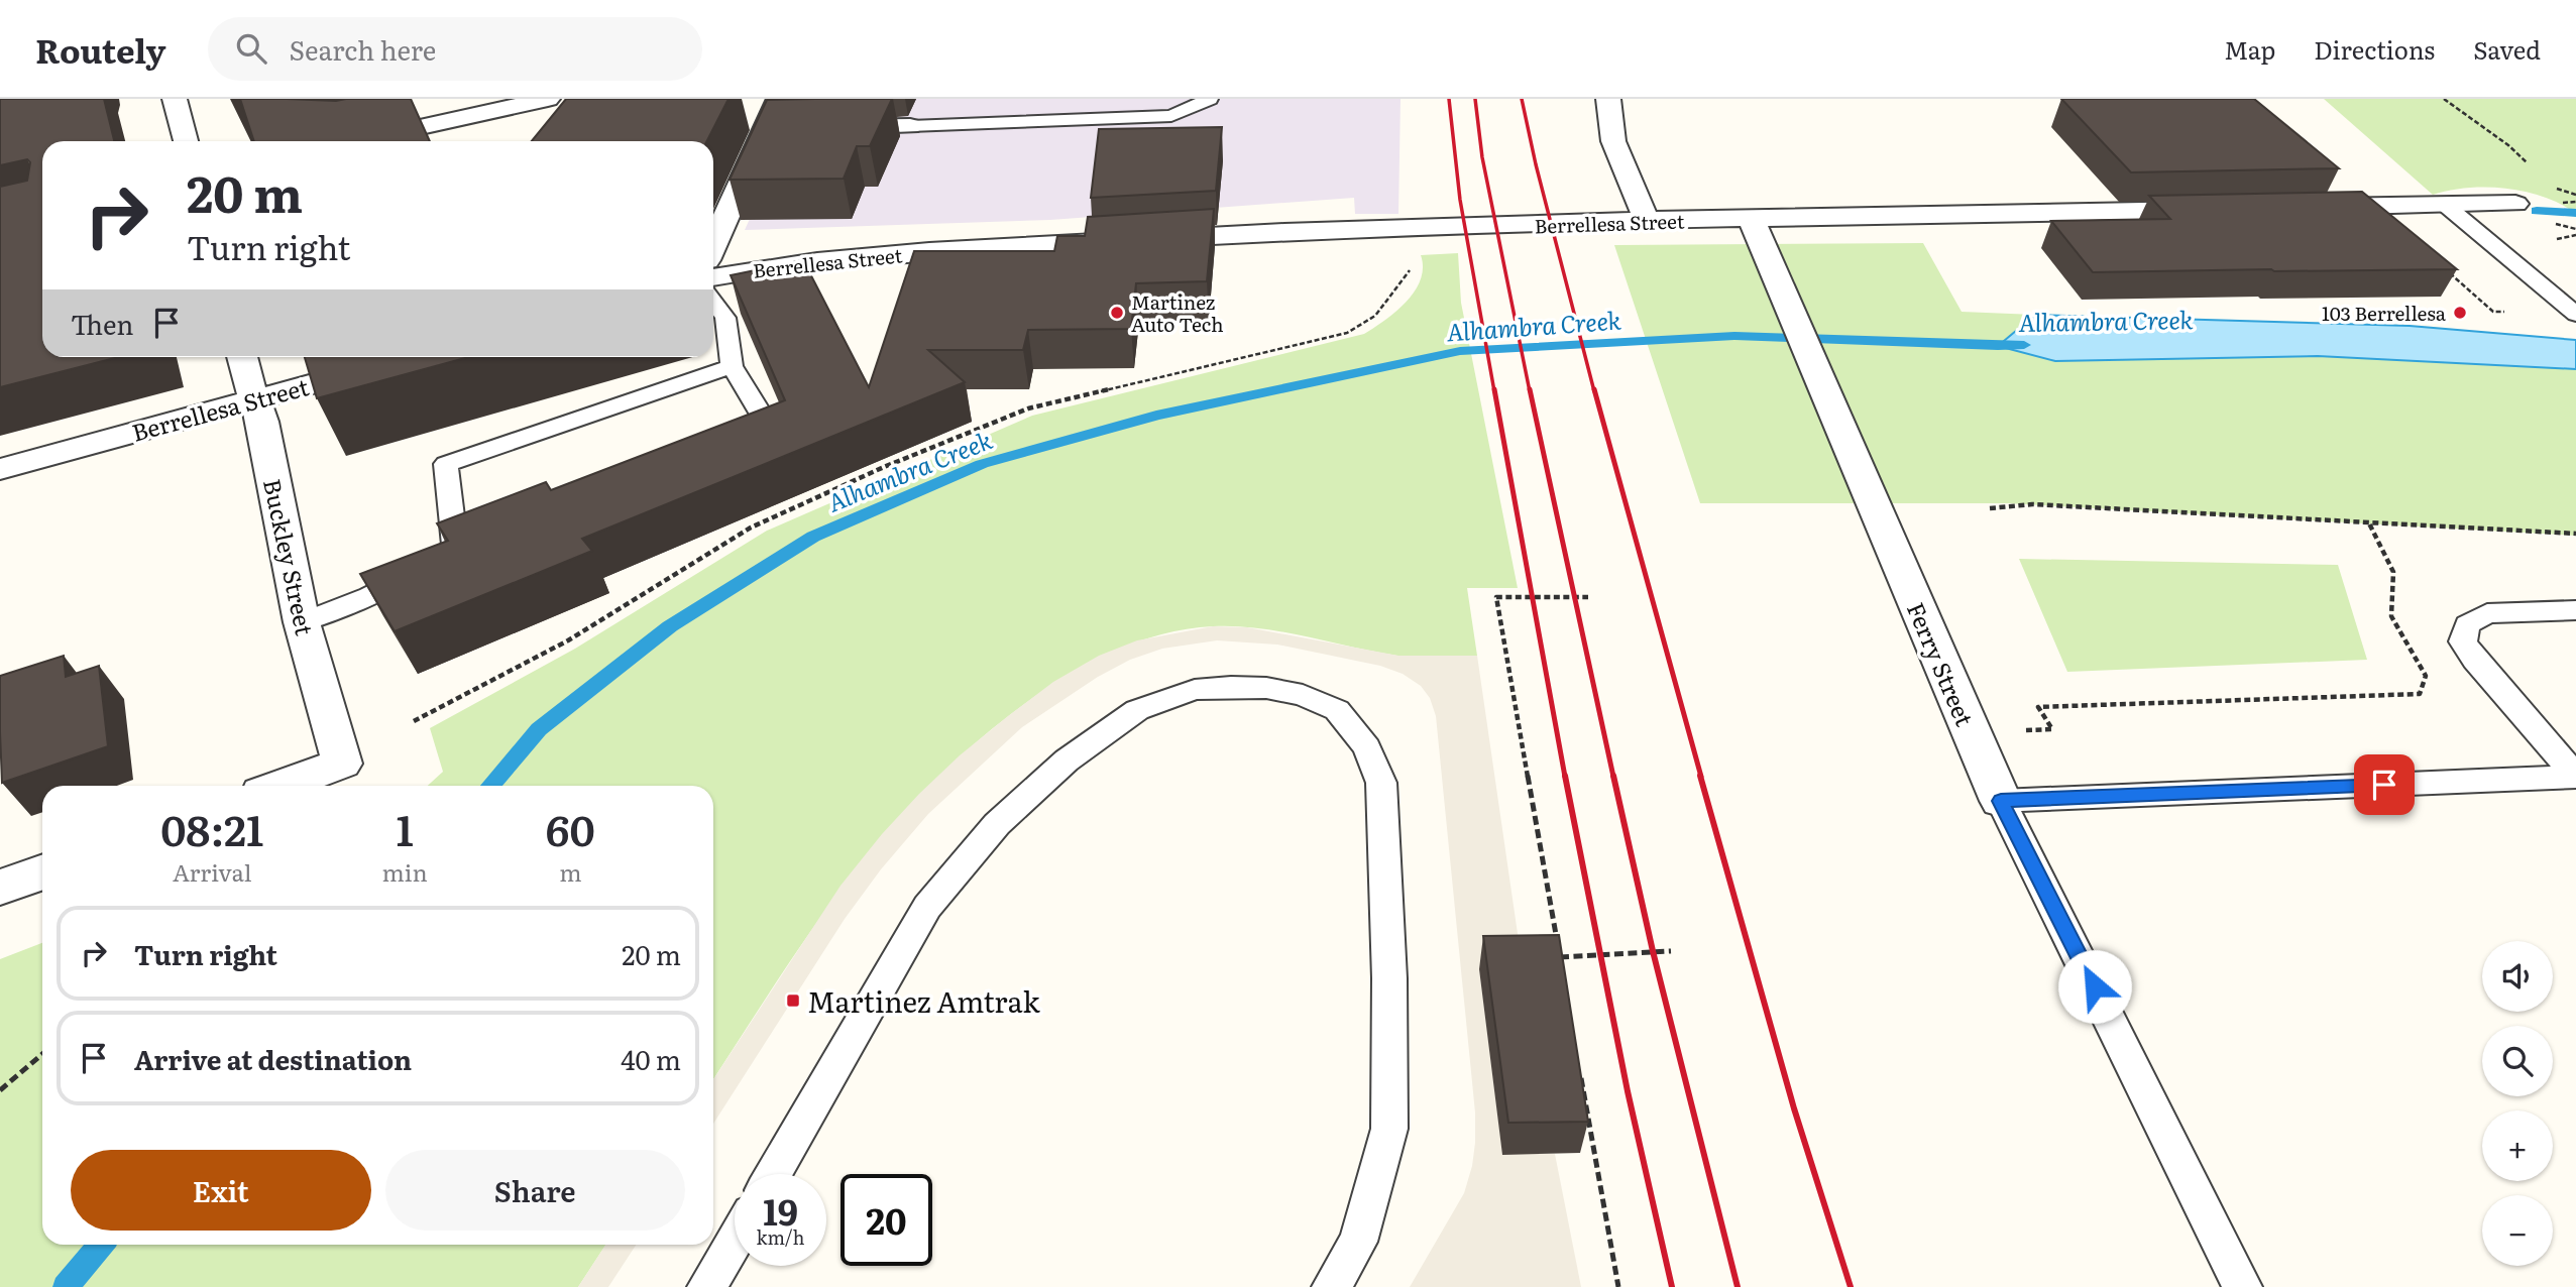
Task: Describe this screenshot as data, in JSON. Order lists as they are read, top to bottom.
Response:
{
  "streets": {
    "street": ["Berrellesa Street", "Buckley Street", "Ferry Street"]
  },
  "crossings": [
    ["Berrellesa Street", "Buckley Street"],
    ["Berrellesa Street", "Ferry Street"]
  ],
  "water": ["Alhambra Creek"],
  "places": {
    "other": ["Martinez Auto Tech", "103 Berrellesa"],
    "transit": ["Martinez Amtrak"]
  },
  "page": {
    "header": "Routely",
    "search": "Search here",
    "nav": ["Map", "Directions", "Saved"],
    "turn": ["20 m", "Turn right"],
    "then": "Then",
    "eta": [
      "08:21",
      "Arrival",
      "1",
      "min",
      "60",
      "m"
    ],
    "list": [
      {
        "name": "Turn right",
        "value": "20 m"
      },
      {
        "name": "Arrive at destination",
        "value": "40 m"
      }
    ],
    "map_buttons": ["+", "−"],
    "buttons": ["Exit", "Share"],
    "speed": "19 km/h",
    "limit": "20"
  }
}
